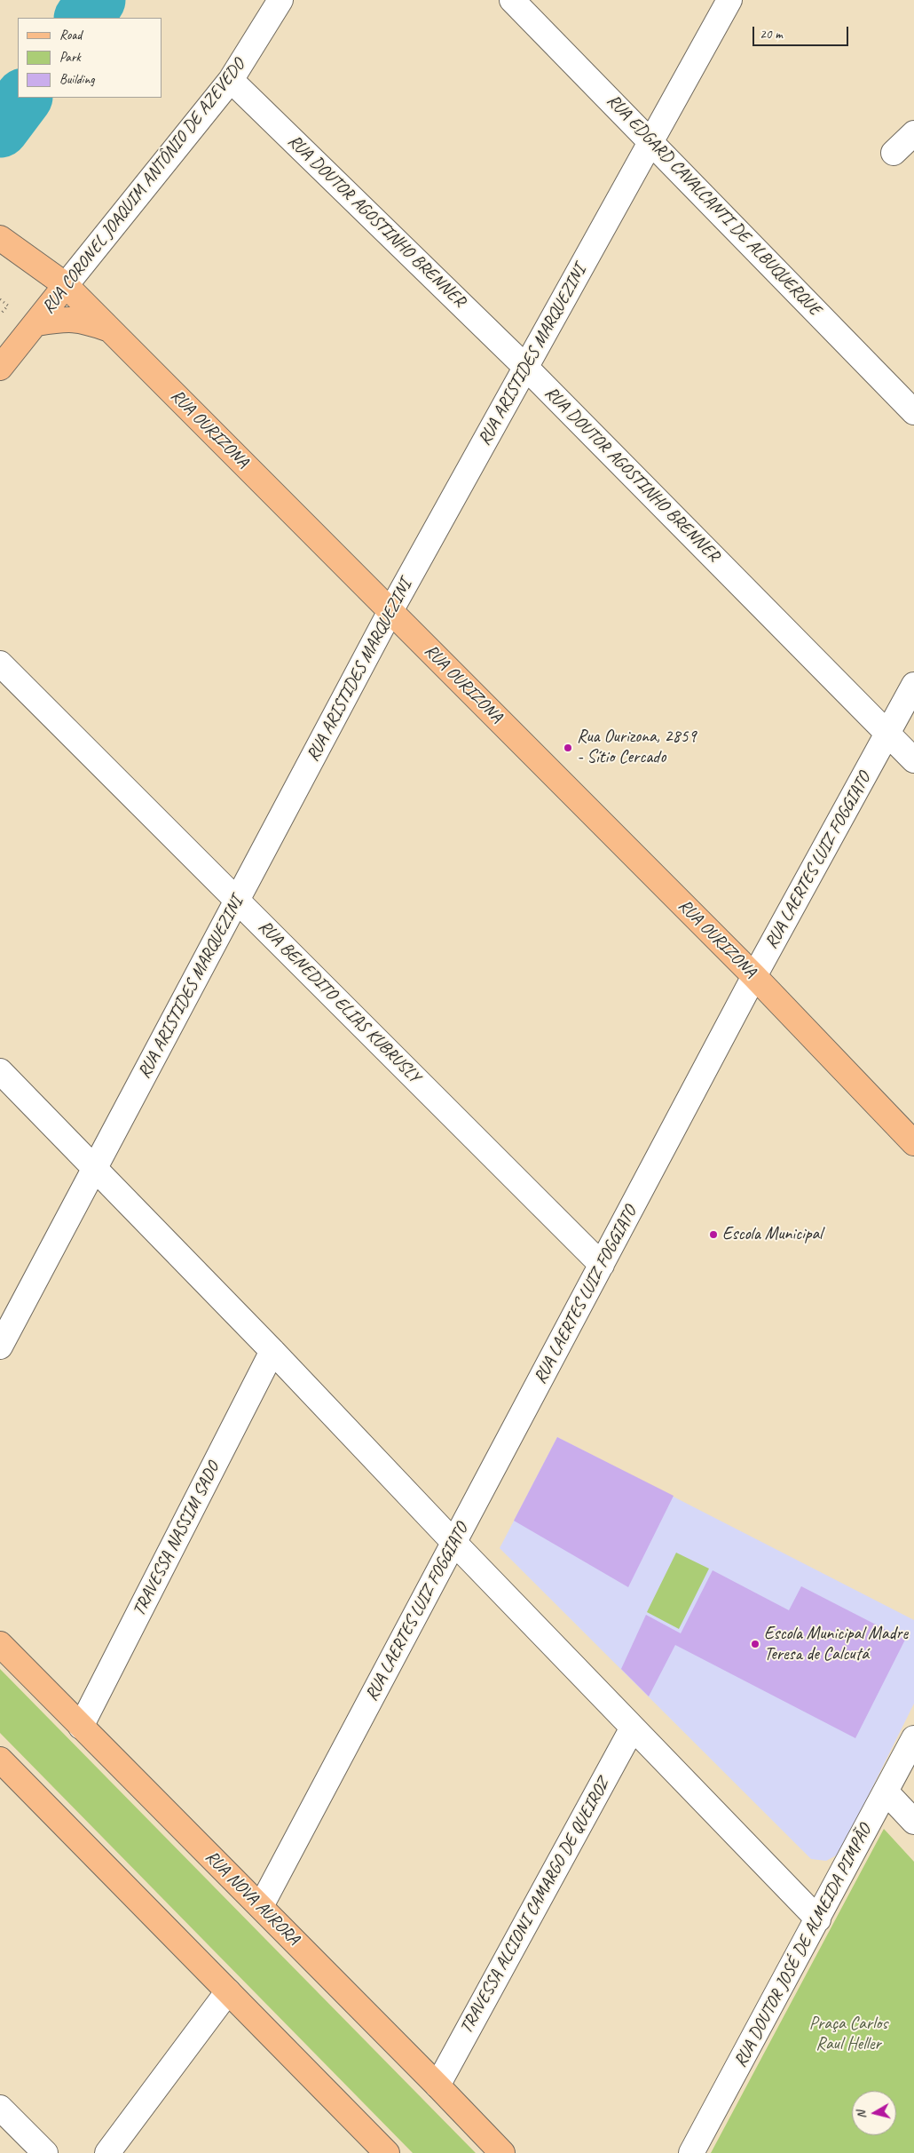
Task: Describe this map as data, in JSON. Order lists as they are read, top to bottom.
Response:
{
  "streets": {
    "main road": ["RUA CORONEL JOAQUIM ANTÔNIO DE AZEVEDO", "RUA OURIZONA", "RUA NOVA AURORA"],
    "street": [
      "RUA EDGARD CAVALCANTI DE ALBUQUERQUE",
      "RUA DOUTOR AGOSTINHO BRENNER",
      "RUA ARISTIDES MARQUEZINI",
      "RUA LAERTES LUIZ FOGGIATO",
      "RUA BENEDITO ELIAS KUBRUSLY",
      "TRAVESSA NASSIM SADO",
      "TRAVESSA ALCIONI CAMARGO DE QUEIROZ",
      "RUA DOUTOR JOSÉ DE ALMEIDA PIMPÃO"
    ]
  },
  "crossings": [
    ["RUA CORONEL JOAQUIM ANTÔNIO DE AZEVEDO", "RUA DOUTOR AGOSTINHO BRENNER"],
    ["RUA CORONEL JOAQUIM ANTÔNIO DE AZEVEDO", "RUA OURIZONA"],
    ["RUA EDGARD CAVALCANTI DE ALBUQUERQUE", "RUA ARISTIDES MARQUEZINI"],
    ["RUA DOUTOR AGOSTINHO BRENNER", "RUA ARISTIDES MARQUEZINI"],
    ["RUA DOUTOR AGOSTINHO BRENNER", "RUA LAERTES LUIZ FOGGIATO"],
    ["RUA ARISTIDES MARQUEZINI", "RUA OURIZONA"],
    ["RUA ARISTIDES MARQUEZINI", "RUA BENEDITO ELIAS KUBRUSLY"],
    ["RUA OURIZONA", "RUA LAERTES LUIZ FOGGIATO"],
    ["RUA LAERTES LUIZ FOGGIATO", "RUA BENEDITO ELIAS KUBRUSLY"],
    ["RUA LAERTES LUIZ FOGGIATO", "RUA NOVA AURORA"],
    ["TRAVESSA NASSIM SADO", "RUA NOVA AURORA"],
    ["RUA NOVA AURORA", "TRAVESSA ALCIONI CAMARGO DE QUEIROZ"]
  ],
  "parks": ["Praça Carlos Raul Heller"],
  "places": ["Rua Ourizona, 2859 - Sítio Cercado", "Escola Municipal", "Escola Municipal Madre Teresa de Calcutá"],
  "legend": ["Road", "Park", "Building"],
  "scale_bar": "20 m",
  "north": "left"
}
